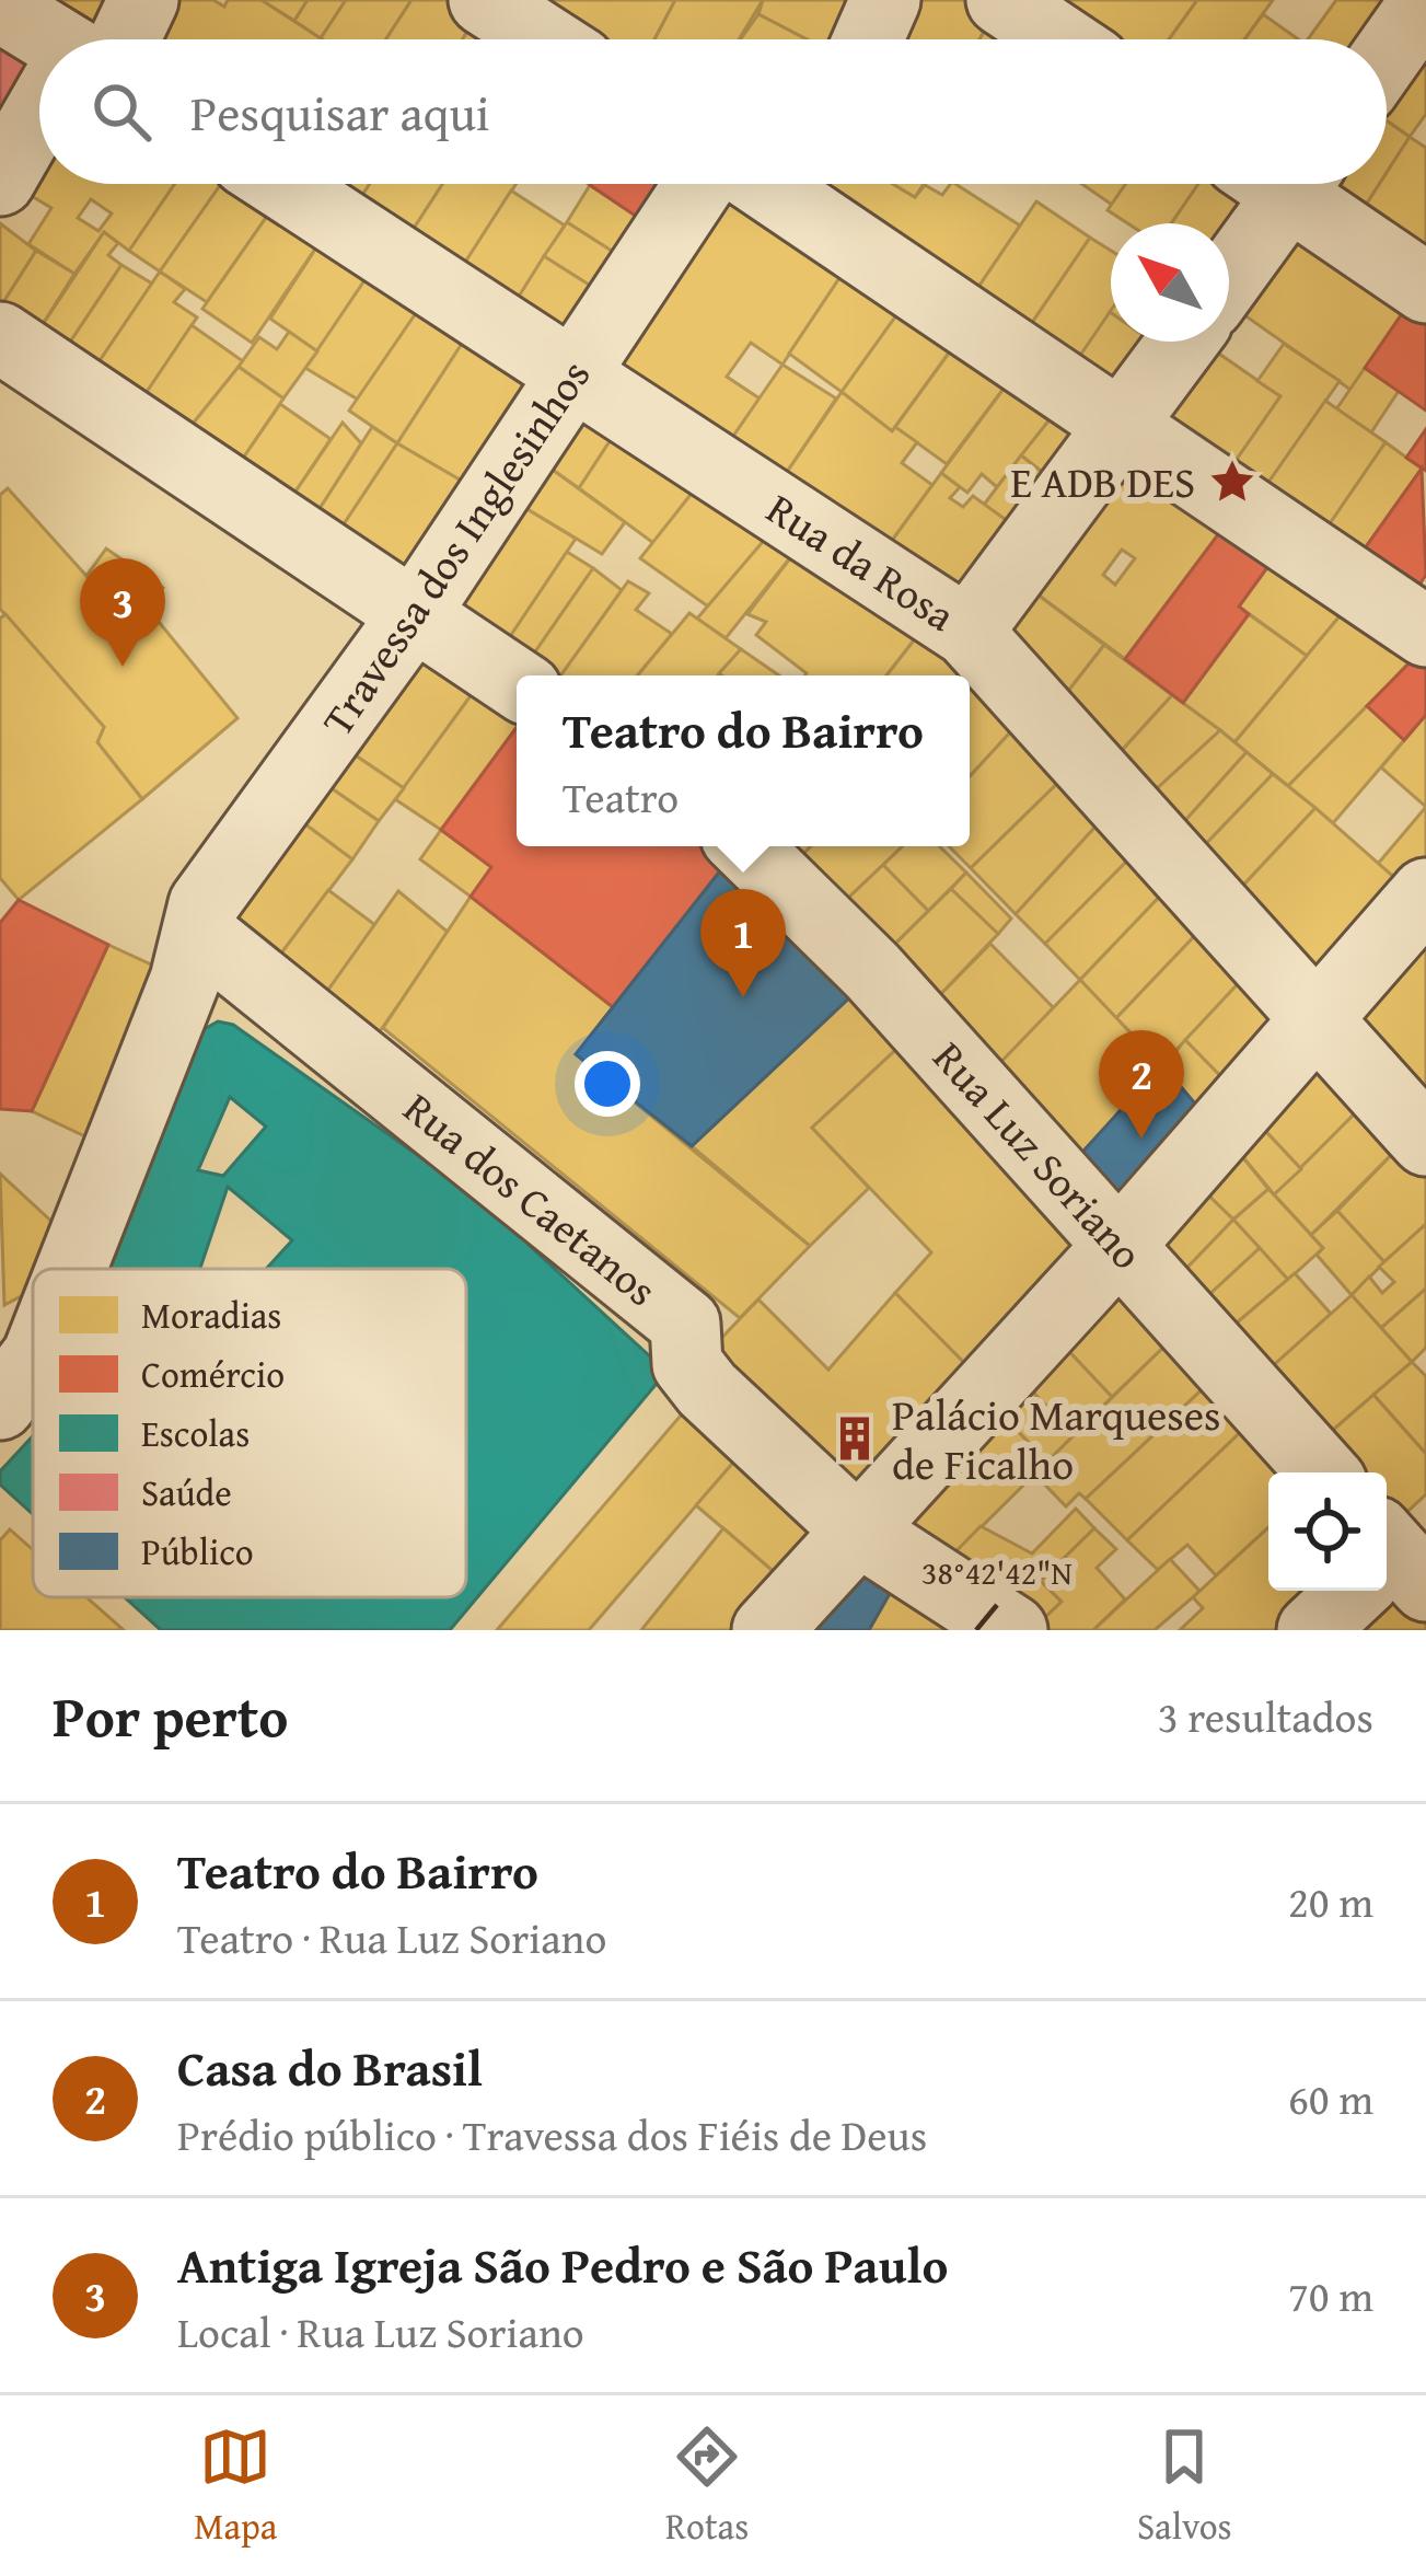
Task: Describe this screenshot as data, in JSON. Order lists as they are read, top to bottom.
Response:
{
  "streets": {
    "street": [
      "Travessa dos Inglesinhos",
      "Rua da Rosa",
      "Rua Luz Soriano",
      "Rua dos Caetanos"
    ]
  },
  "crossings": [
    ["Travessa dos Inglesinhos", "Rua da Rosa"],
    ["Travessa dos Inglesinhos", "Rua dos Caetanos"]
  ],
  "places": {
    "place": ["E ADB DES"],
    "building": ["Palácio Marqueses de Ficalho"]
  },
  "legend": [
    "Moradias",
    "Comércio",
    "Escolas",
    "Saúde",
    "Público"
  ],
  "north": "top left",
  "page": {
    "search": "Pesquisar aqui",
    "pins": ["3", "1", "2"],
    "popup": ["Teatro do Bairro", "Teatro"],
    "heading": ["Por perto", "3 resultados"],
    "list": [
      {
        "mark": "1",
        "name": "Teatro do Bairro",
        "note": "Teatro · Rua Luz Soriano",
        "value": "20 m"
      },
      {
        "mark": "2",
        "name": "Casa do Brasil",
        "note": "Prédio público · Travessa dos Fiéis de Deus",
        "value": "60 m"
      },
      {
        "mark": "3",
        "name": "Antiga Igreja São Pedro e São Paulo",
        "note": "Local · Rua Luz Soriano",
        "value": "70 m"
      }
    ],
    "nav": ["Mapa", "Rotas", "Salvos"]
  },
  "coordinates": ["38°42'42\"N"]
}
